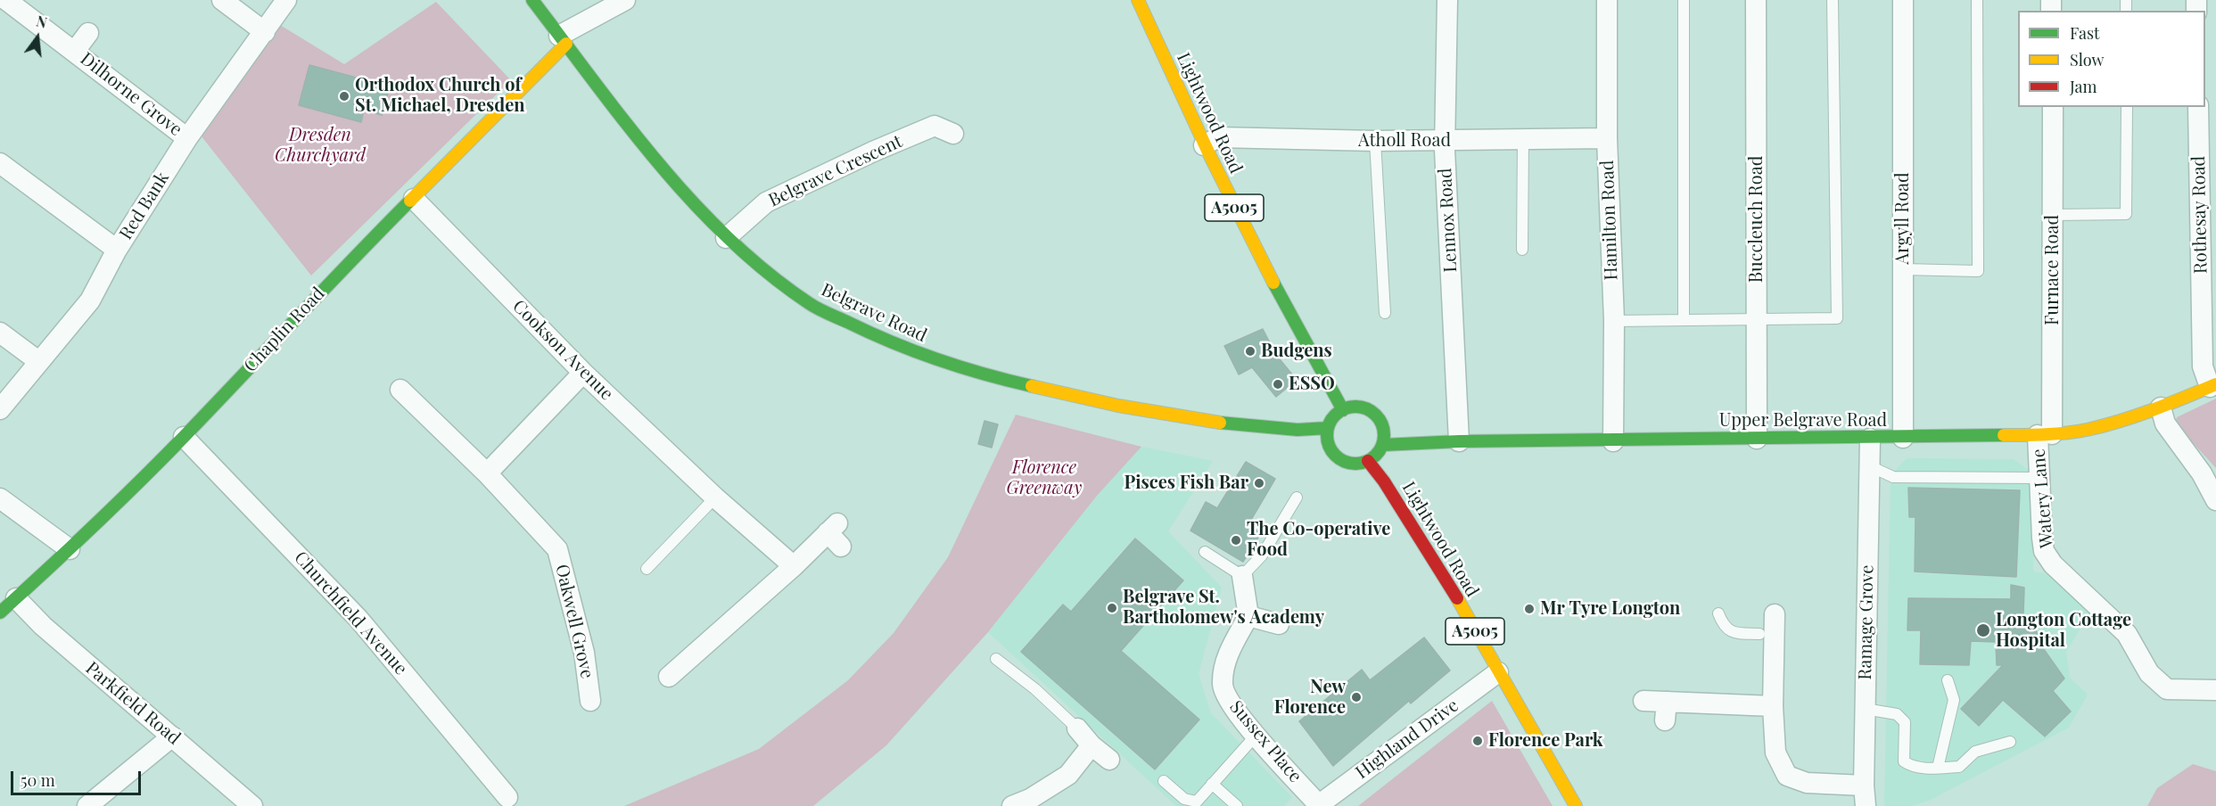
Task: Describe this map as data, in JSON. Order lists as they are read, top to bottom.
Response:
{
  "streets": {
    "main road": [
      "Lightwood Road",
      "A5005",
      "Belgrave Road",
      "Chaplin Road",
      "Upper Belgrave Road"
    ],
    "street": [
      "Dilhorne Grove",
      "Atholl Road",
      "Belgrave Crescent",
      "Red Bank",
      "Rothesay Road",
      "Argyll Road",
      "Buccleuch Road",
      "Lennox Road",
      "Hamilton Road",
      "Furnace Road",
      "Cookson Avenue",
      "Watery Lane",
      "Churchfield Avenue",
      "Oakwell Grove",
      "Ramage Grove",
      "Parkfield Road",
      "Highland Drive",
      "Sussex Place"
    ]
  },
  "crossings": [
    ["Dilhorne Grove", "Red Bank"],
    ["Lightwood Road", "Atholl Road"],
    ["Lightwood Road", "Belgrave Road"],
    ["Lightwood Road", "Upper Belgrave Road"],
    ["Lightwood Road", "Highland Drive"],
    ["Atholl Road", "Lennox Road"],
    ["Atholl Road", "Hamilton Road"],
    ["Belgrave Crescent", "Belgrave Road"],
    ["Rothesay Road", "Upper Belgrave Road"],
    ["Argyll Road", "Upper Belgrave Road"],
    ["Buccleuch Road", "Upper Belgrave Road"],
    ["Lennox Road", "Upper Belgrave Road"],
    ["Hamilton Road", "Upper Belgrave Road"],
    ["Furnace Road", "Upper Belgrave Road"],
    ["Furnace Road", "Watery Lane"],
    ["Belgrave Road", "Chaplin Road"],
    ["Belgrave Road", "Upper Belgrave Road"],
    ["Chaplin Road", "Cookson Avenue"],
    ["Chaplin Road", "Churchfield Avenue"],
    ["Chaplin Road", "Parkfield Road"],
    ["Upper Belgrave Road", "Watery Lane"],
    ["Upper Belgrave Road", "Ramage Grove"],
    ["Highland Drive", "Sussex Place"]
  ],
  "parks": ["Dresden Churchyard", "Florence Greenway"],
  "places": [
    "Orthodox Church of St. Michael, Dresden",
    "Budgens",
    "ESSO",
    "Pisces Fish Bar",
    "The Co-operative Food",
    "Belgrave St. Bartholomew's Academy",
    "Mr Tyre Longton",
    "Longton Cottage Hospital",
    "New Florence",
    "Florence Park"
  ],
  "legend": ["Fast", "Slow", "Jam"],
  "scale_bar": "50 m",
  "north": "top"
}
